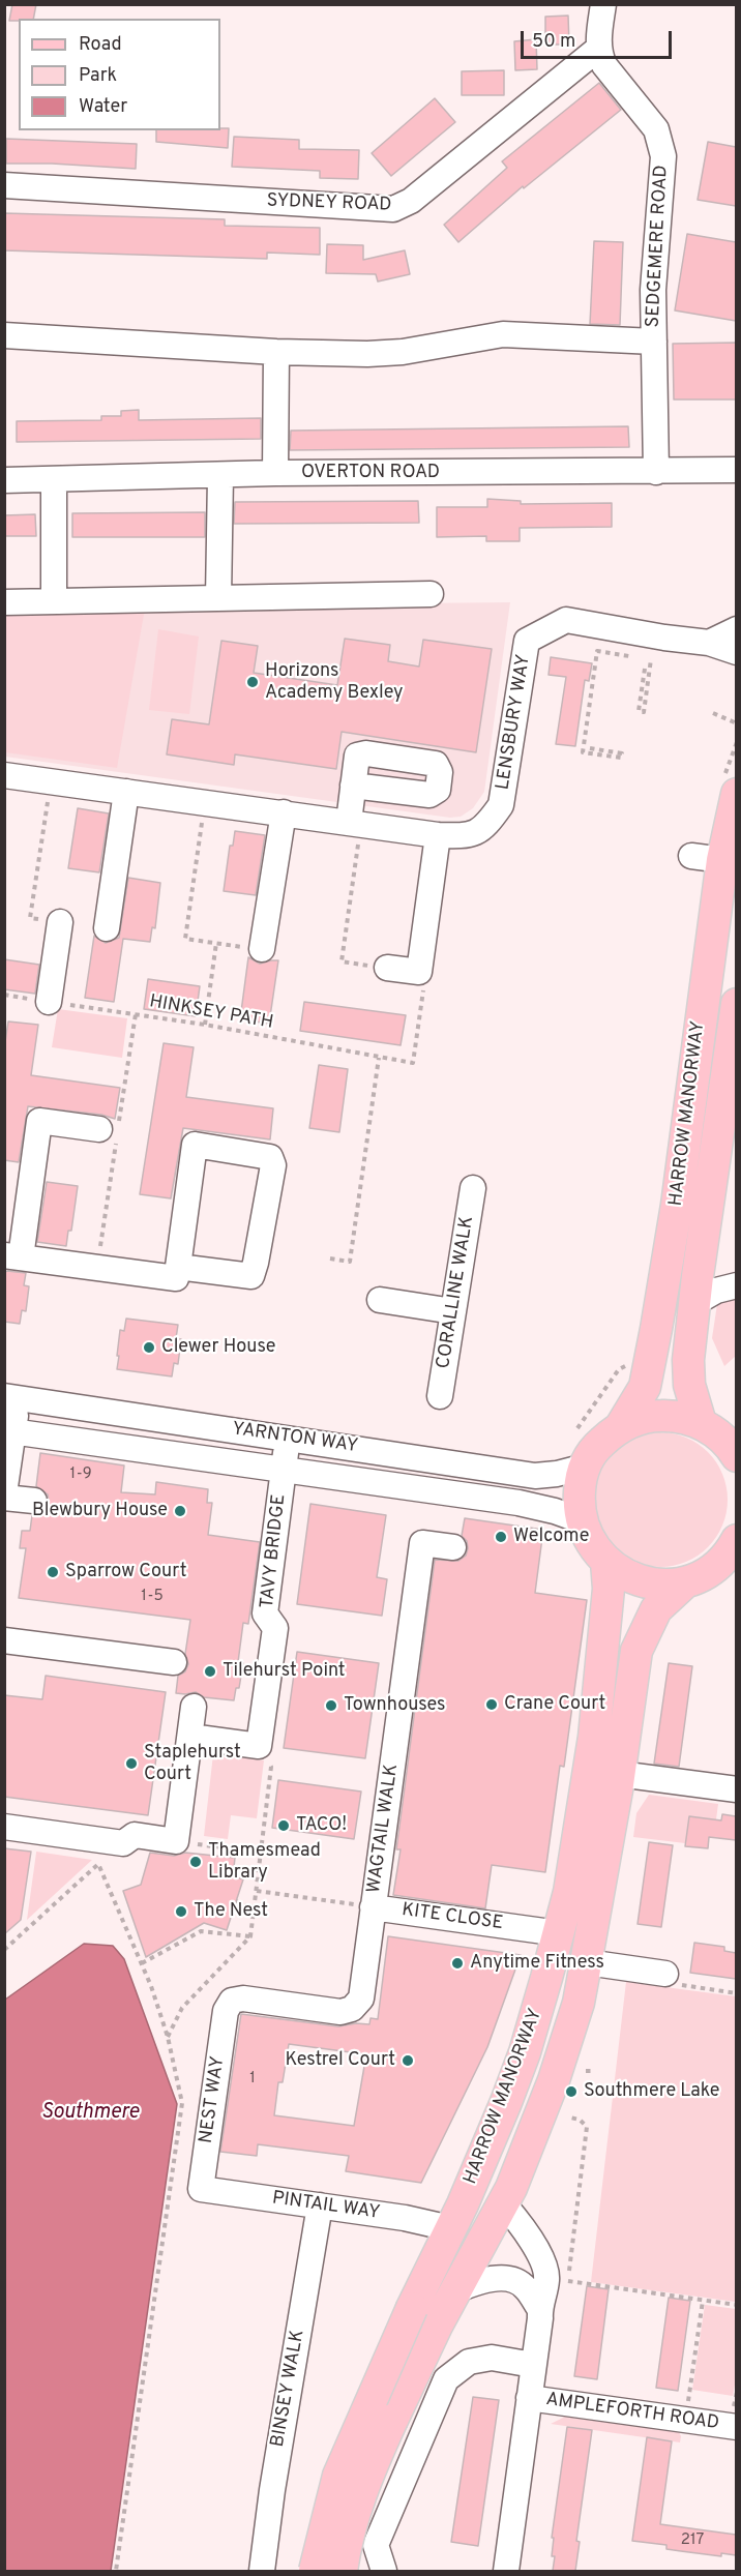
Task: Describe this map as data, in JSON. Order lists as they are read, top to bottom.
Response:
{
  "streets": {
    "main road": ["HARROW MANORWAY"],
    "street": [
      "SYDNEY ROAD",
      "SEDGEMERE ROAD",
      "OVERTON ROAD",
      "LENSBURY WAY",
      "CORALLINE WALK",
      "YARNTON WAY",
      "TAVY BRIDGE",
      "WAGTAIL WALK",
      "KITE CLOSE",
      "NEST WAY",
      "PINTAIL WAY",
      "BINSEY WALK",
      "AMPLEFORTH ROAD"
    ],
    "path": ["HINKSEY PATH"]
  },
  "crossings": [
    ["SYDNEY ROAD", "SEDGEMERE ROAD"],
    ["SEDGEMERE ROAD", "OVERTON ROAD"],
    ["HARROW MANORWAY", "KITE CLOSE"],
    ["HARROW MANORWAY", "PINTAIL WAY"],
    ["YARNTON WAY", "TAVY BRIDGE"],
    ["WAGTAIL WALK", "KITE CLOSE"],
    ["WAGTAIL WALK", "NEST WAY"],
    ["NEST WAY", "PINTAIL WAY"],
    ["PINTAIL WAY", "BINSEY WALK"]
  ],
  "water": ["Southmere"],
  "places": [
    "Horizons Academy Bexley",
    "Clewer House",
    "Blewbury House",
    "Welcome",
    "Sparrow Court",
    "Tilehurst Point",
    "Crane Court",
    "Townhouses",
    "Staplehurst Court",
    "TACO!",
    "Thamesmead Library",
    "The Nest",
    "Anytime Fitness",
    "Kestrel Court",
    "Southmere Lake"
  ],
  "house_numbers": [
    "1-9",
    "1-5",
    "1",
    "217"
  ],
  "legend": ["Road", "Park", "Water"],
  "scale_bar": "50 m"
}
